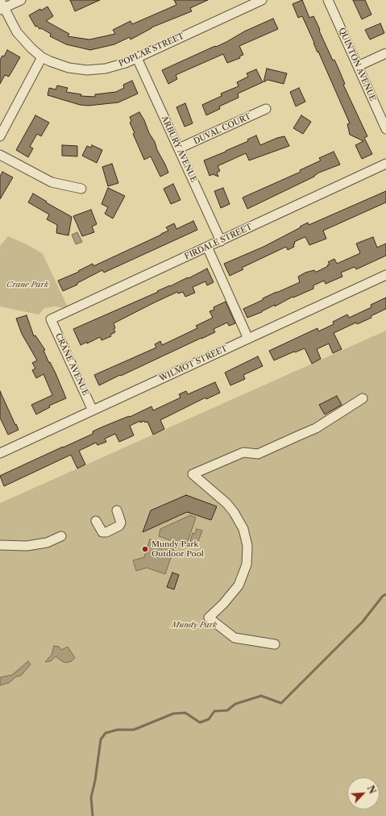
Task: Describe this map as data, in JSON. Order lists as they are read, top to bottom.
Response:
{
  "streets": {
    "street": [
      "POPLAR STREET",
      "QUINTON AVENUE",
      "DUVAL COURT",
      "ARBURY AVENUE",
      "FIRDALE STREET",
      "WILMOT STREET",
      "CRANE AVENUE"
    ]
  },
  "crossings": [
    ["POPLAR STREET", "ARBURY AVENUE"],
    ["DUVAL COURT", "ARBURY AVENUE"],
    ["ARBURY AVENUE", "FIRDALE STREET"],
    ["FIRDALE STREET", "CRANE AVENUE"],
    ["WILMOT STREET", "CRANE AVENUE"]
  ],
  "parks": ["Crane Park", "Mundy Park"],
  "places": ["Mundy Park Outdoor Pool"],
  "north": "top right"
}
